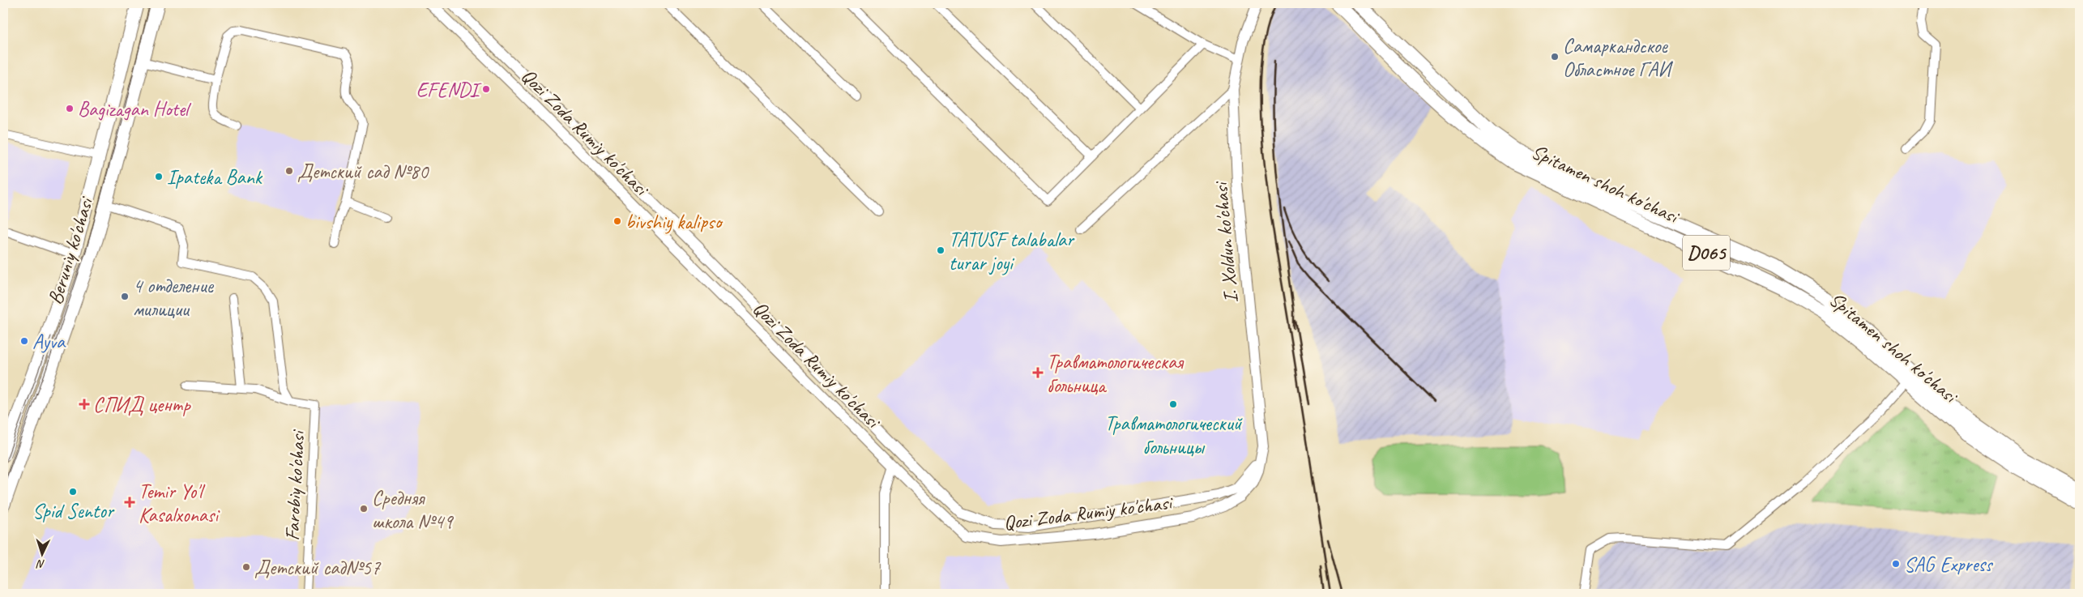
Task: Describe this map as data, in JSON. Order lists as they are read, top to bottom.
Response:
{
  "streets": {
    "main road": ["Spitamen shoh ko'chasi", "Beruniy ko'chasi", "D065"],
    "street": ["Qozi Zoda Rumiy ko'chasi", "I. Xoldun ko'chasi", "Farobiy ko'chasi"]
  },
  "crossings": [
    ["Qozi Zoda Rumiy ko'chasi", "I. Xoldun ko'chasi"]
  ],
  "places": {
    "other": [
      "Самаркандское Областное ГАИ",
      "EFENDI",
      "Bagizagan Hotel",
      "Детский сад №80",
      "Ipateka Bank",
      "bivshiy kalipso",
      "TATUSF talabalar turar joyi",
      "4 отделение милиции",
      "Ayva",
      "Травматологический больницы",
      "Spid Sentor",
      "Средняя школа №49",
      "SAG Express",
      "Детский сад№57"
    ],
    "health": ["Травматологическая больница", "СПИД центр", "Temir Yo'l Kasalxonasi"]
  },
  "north": "bottom"
}
